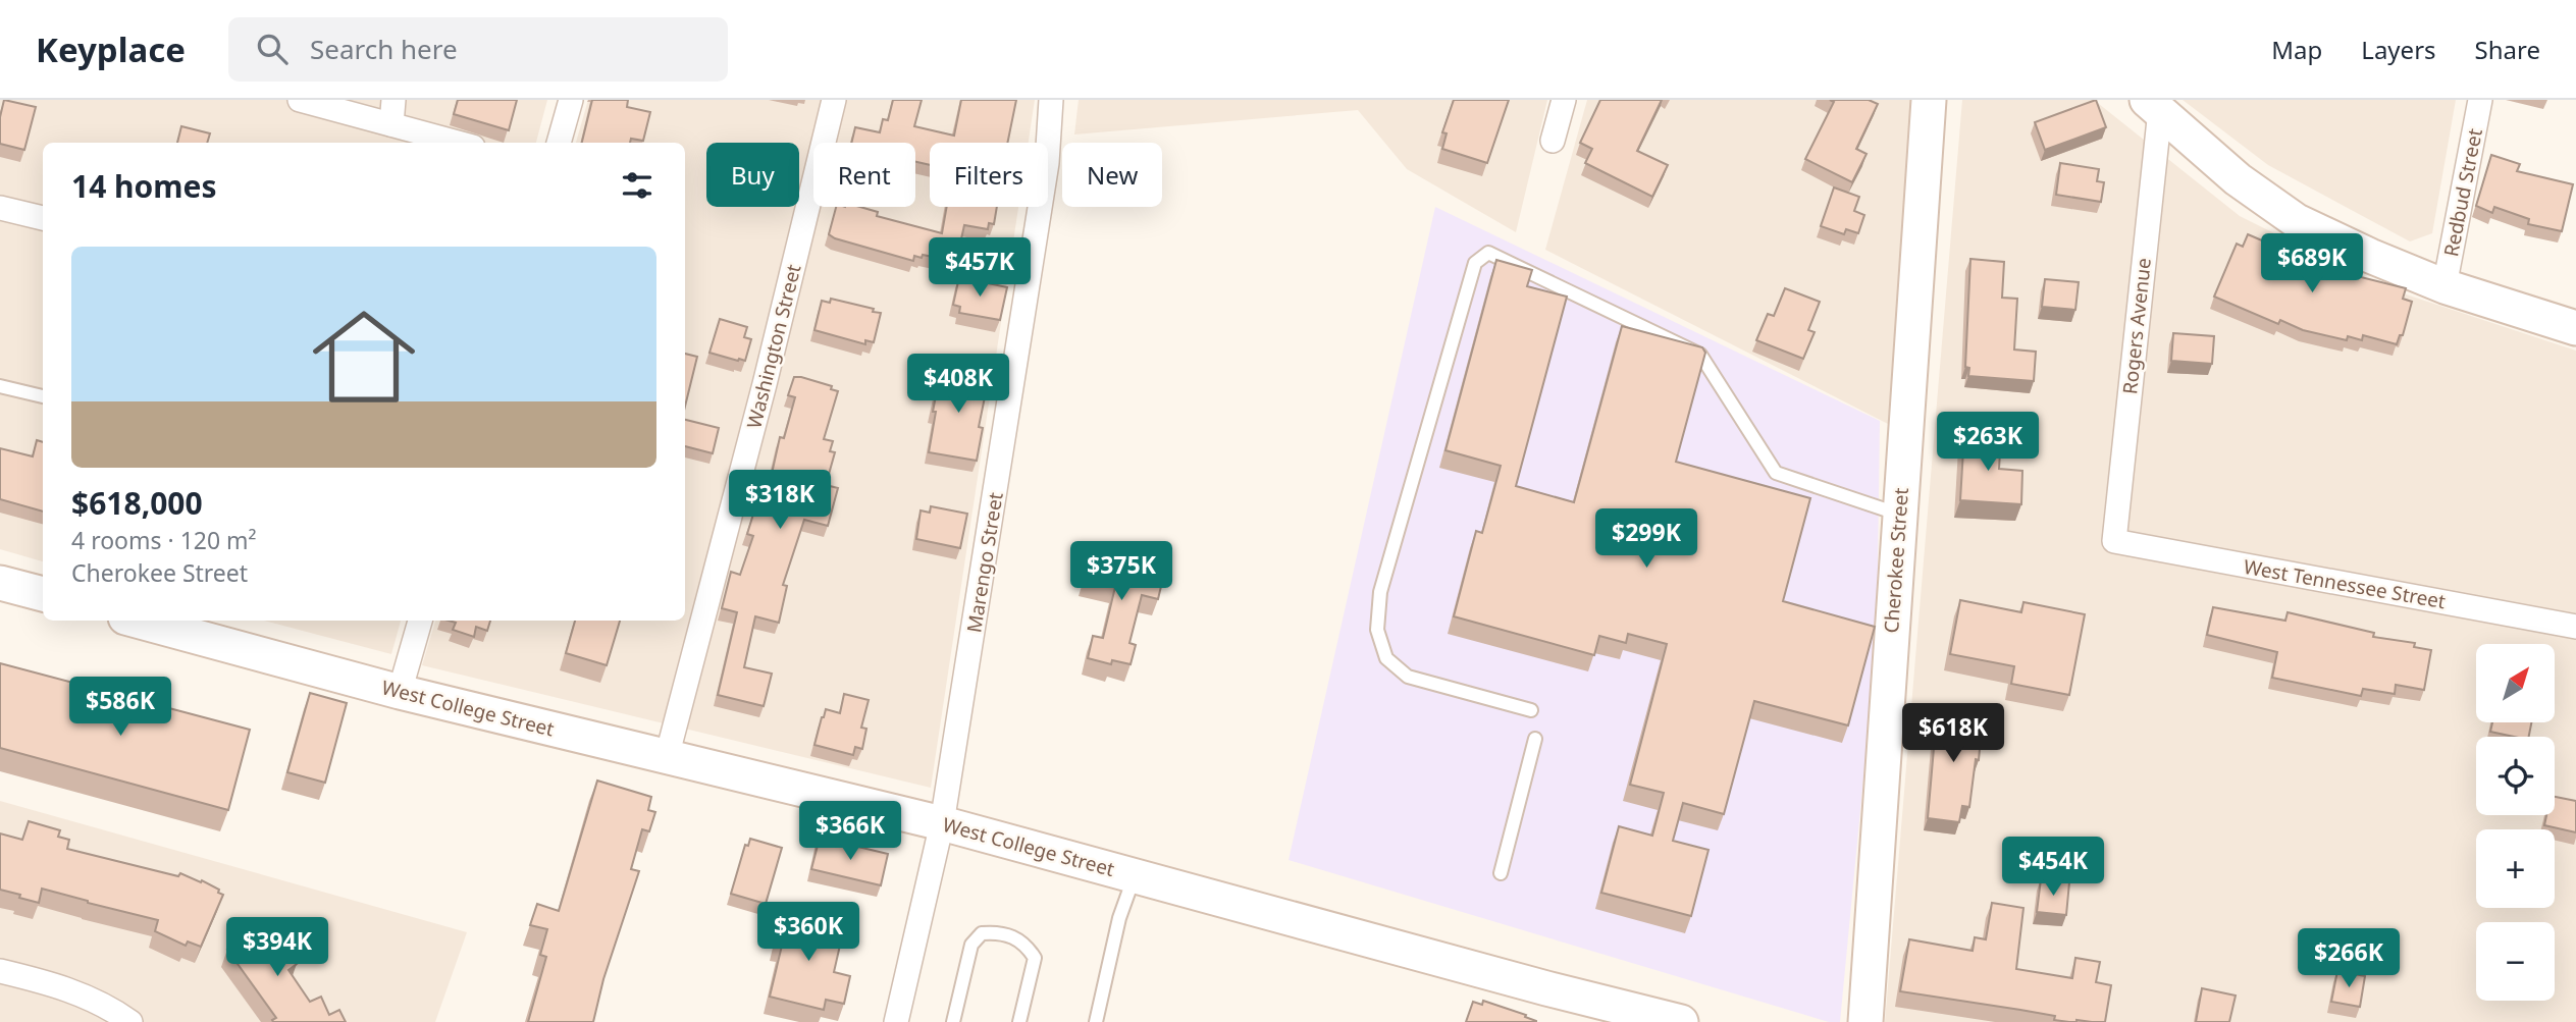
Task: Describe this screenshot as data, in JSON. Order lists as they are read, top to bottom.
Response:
{
  "streets": {
    "street": [
      "Redbud Street",
      "Rogers Avenue",
      "Washington Street",
      "Cherokee Street",
      "Marengo Street",
      "West Tennessee Street",
      "West College Street"
    ]
  },
  "crossings": [
    ["Rogers Avenue", "West Tennessee Street"],
    ["Washington Street", "West College Street"],
    ["Marengo Street", "West College Street"]
  ],
  "north": "top right",
  "page": {
    "header": "Keyplace",
    "search": "Search here",
    "nav": ["Map", "Layers", "Share"],
    "chip": [
      "Buy",
      "Rent",
      "Filters",
      "New"
    ],
    "heading": "14 homes",
    "list": [
      {
        "name": "$618,000",
        "note": "4 rooms · 120 m² · Cherokee Street"
      }
    ],
    "price": [
      "$689K",
      "$457K",
      "$408K",
      "$263K",
      "$318K",
      "$299K",
      "$375K",
      "$586K",
      "$618K",
      "$366K",
      "$454K",
      "$360K",
      "$394K",
      "$266K"
    ],
    "map_buttons": ["+", "−"]
  }
}
